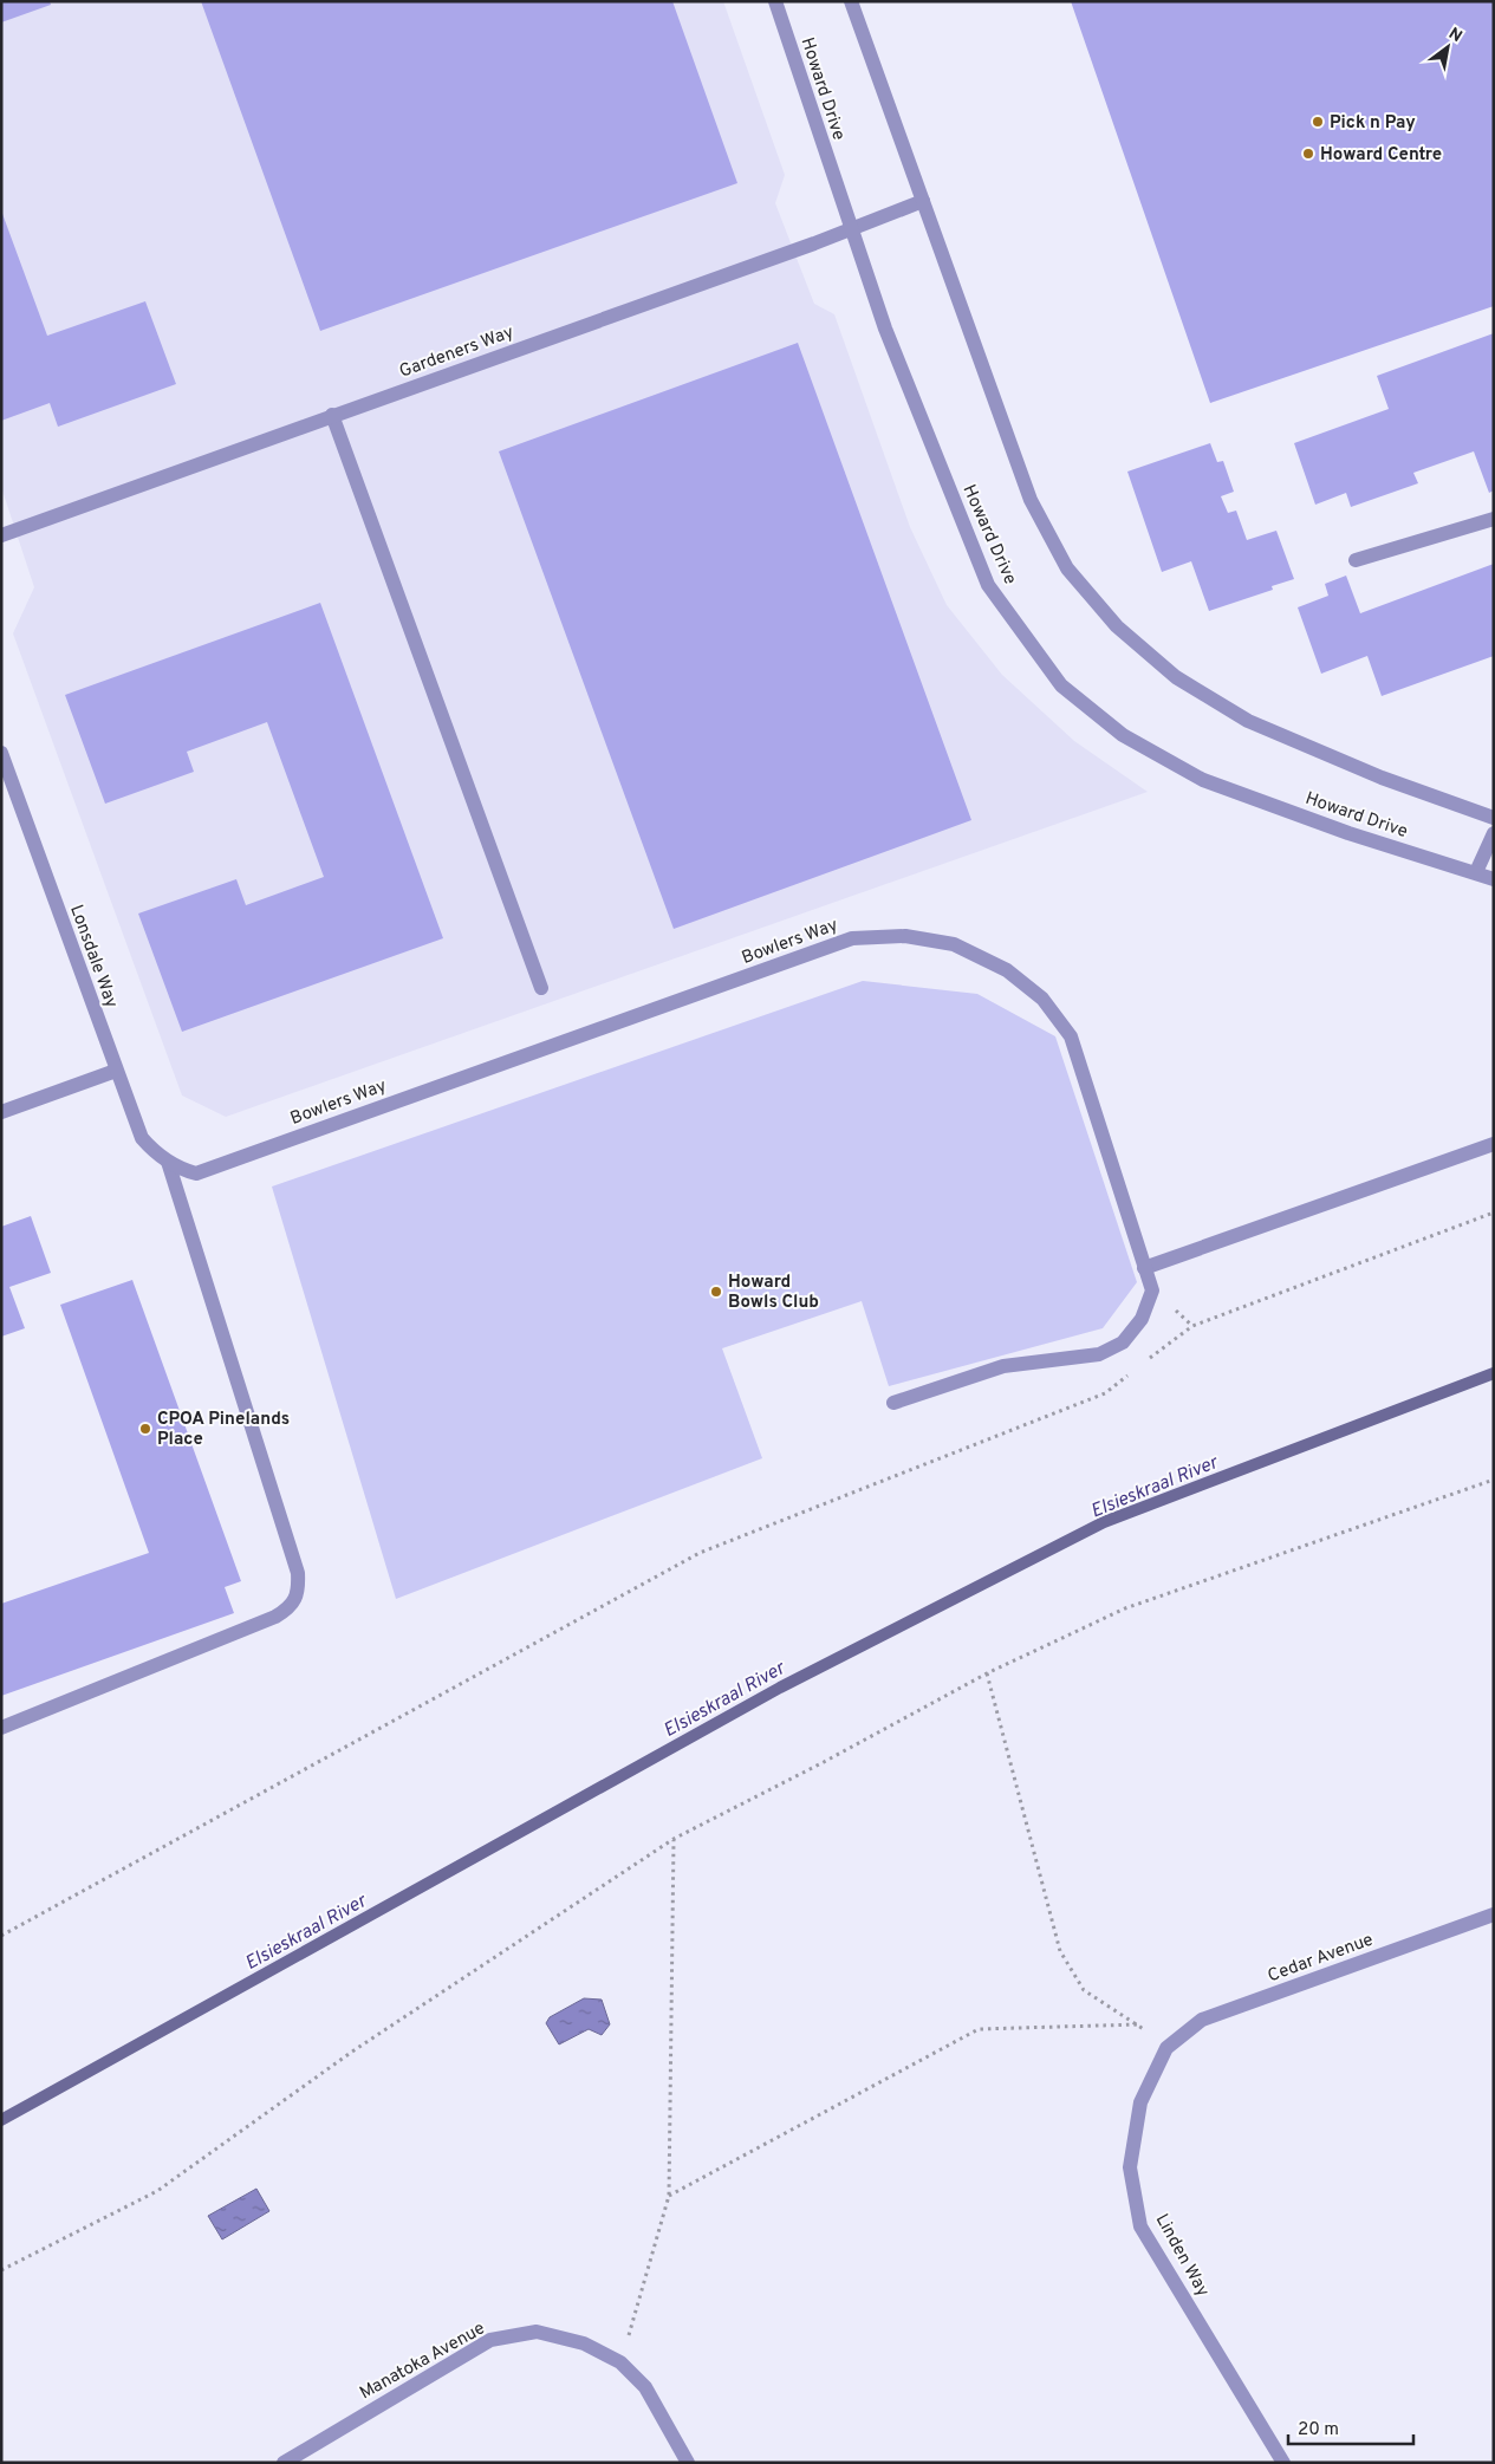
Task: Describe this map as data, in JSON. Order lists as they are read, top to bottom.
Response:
{
  "streets": {
    "street": [
      "Howard Drive",
      "Gardeners Way",
      "Bowlers Way",
      "Lonsdale Way",
      "Cedar Avenue",
      "Linden Way",
      "Manatoka Avenue"
    ]
  },
  "crossings": [
    ["Howard Drive", "Gardeners Way"],
    ["Bowlers Way", "Lonsdale Way"],
    ["Cedar Avenue", "Linden Way"]
  ],
  "water": ["Elsieskraal River"],
  "places": [
    "Pick n Pay",
    "Howard Centre",
    "Howard Bowls Club",
    "CPOA Pinelands Place"
  ],
  "scale_bar": "20 m",
  "north": "top right"
}
